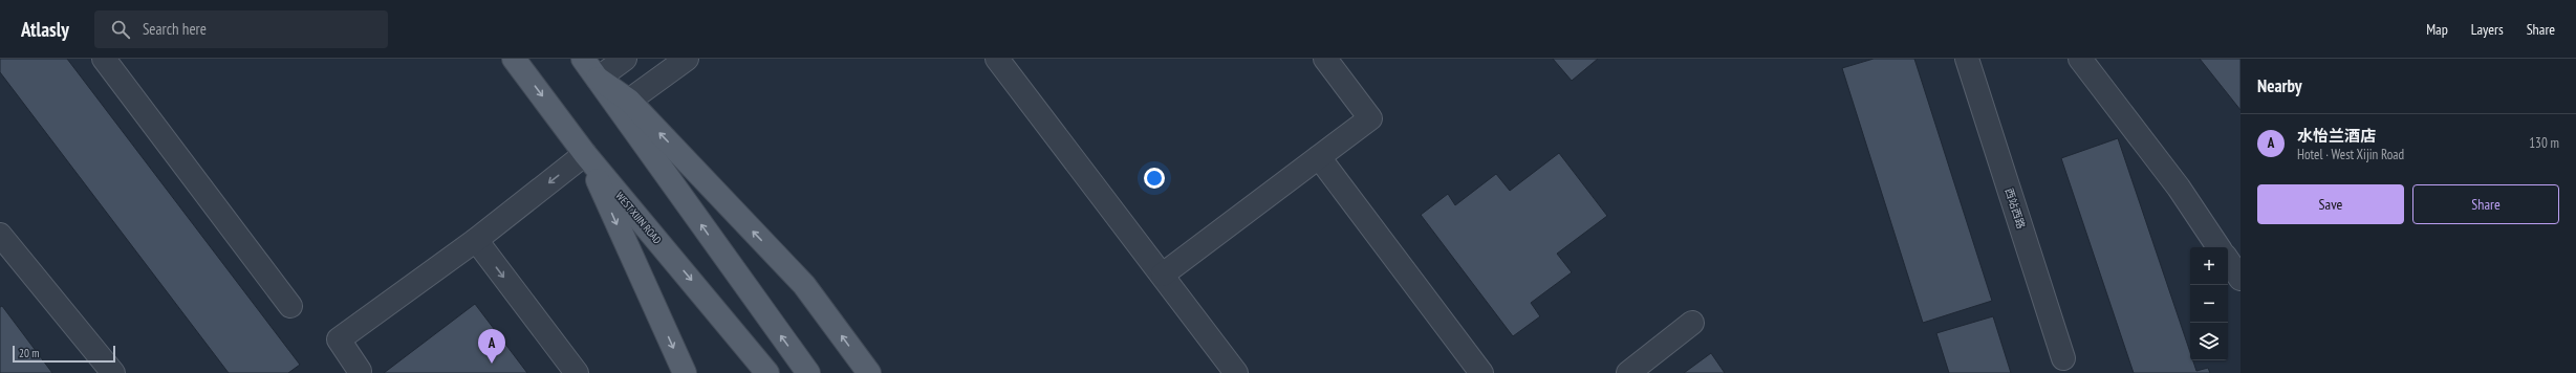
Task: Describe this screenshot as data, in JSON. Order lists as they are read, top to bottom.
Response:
{
  "streets": {
    "main road": ["WEST XIJIN ROAD"],
    "street": ["西站西路"]
  },
  "scale_bar": "20 m",
  "page": {
    "header": "Atlasly",
    "search": "Search here",
    "nav": ["Map", "Layers", "Share"],
    "heading": "Nearby",
    "list": [
      {
        "mark": "A",
        "name": "水怡兰酒店",
        "note": "Hotel · West Xijin Road",
        "value": "130 m"
      }
    ],
    "buttons": ["Save", "Share"],
    "map_buttons": ["+", "−"],
    "pins": "A",
    "scale": "20 m"
  }
}
